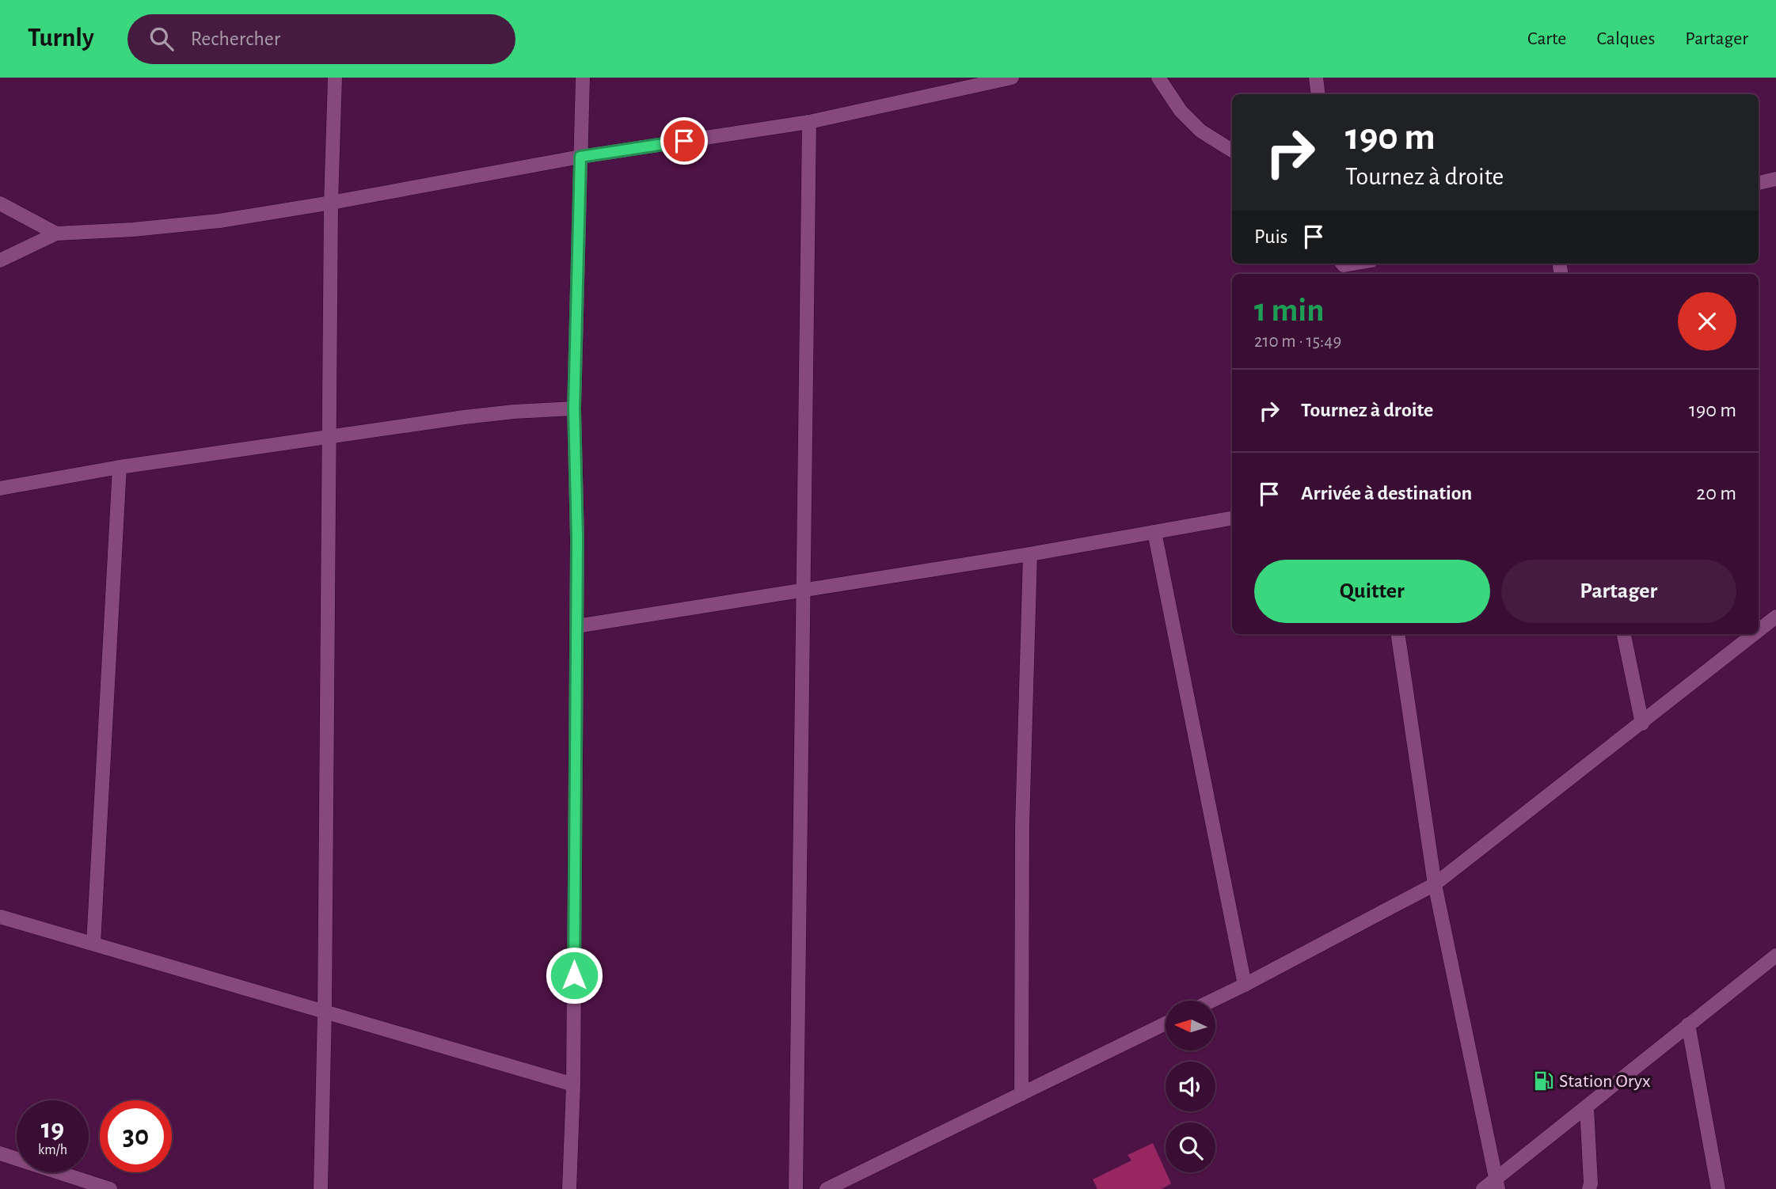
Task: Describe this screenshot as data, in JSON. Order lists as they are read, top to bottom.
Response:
{
  "places": {
    "fuel station": ["Station Oryx"]
  },
  "north": "left",
  "page": {
    "header": "Turnly",
    "search": "Rechercher",
    "nav": ["Carte", "Calques", "Partager"],
    "turn": ["190 m", "Tournez à droite"],
    "then": "Puis",
    "heading": ["1 min", "210 m · 15:49"],
    "list": [
      {
        "name": "Tournez à droite",
        "value": "190 m"
      },
      {
        "name": "Arrivée à destination",
        "value": "20 m"
      }
    ],
    "buttons": ["Quitter", "Partager"],
    "speed": "19 km/h",
    "limit": "30"
  }
}
